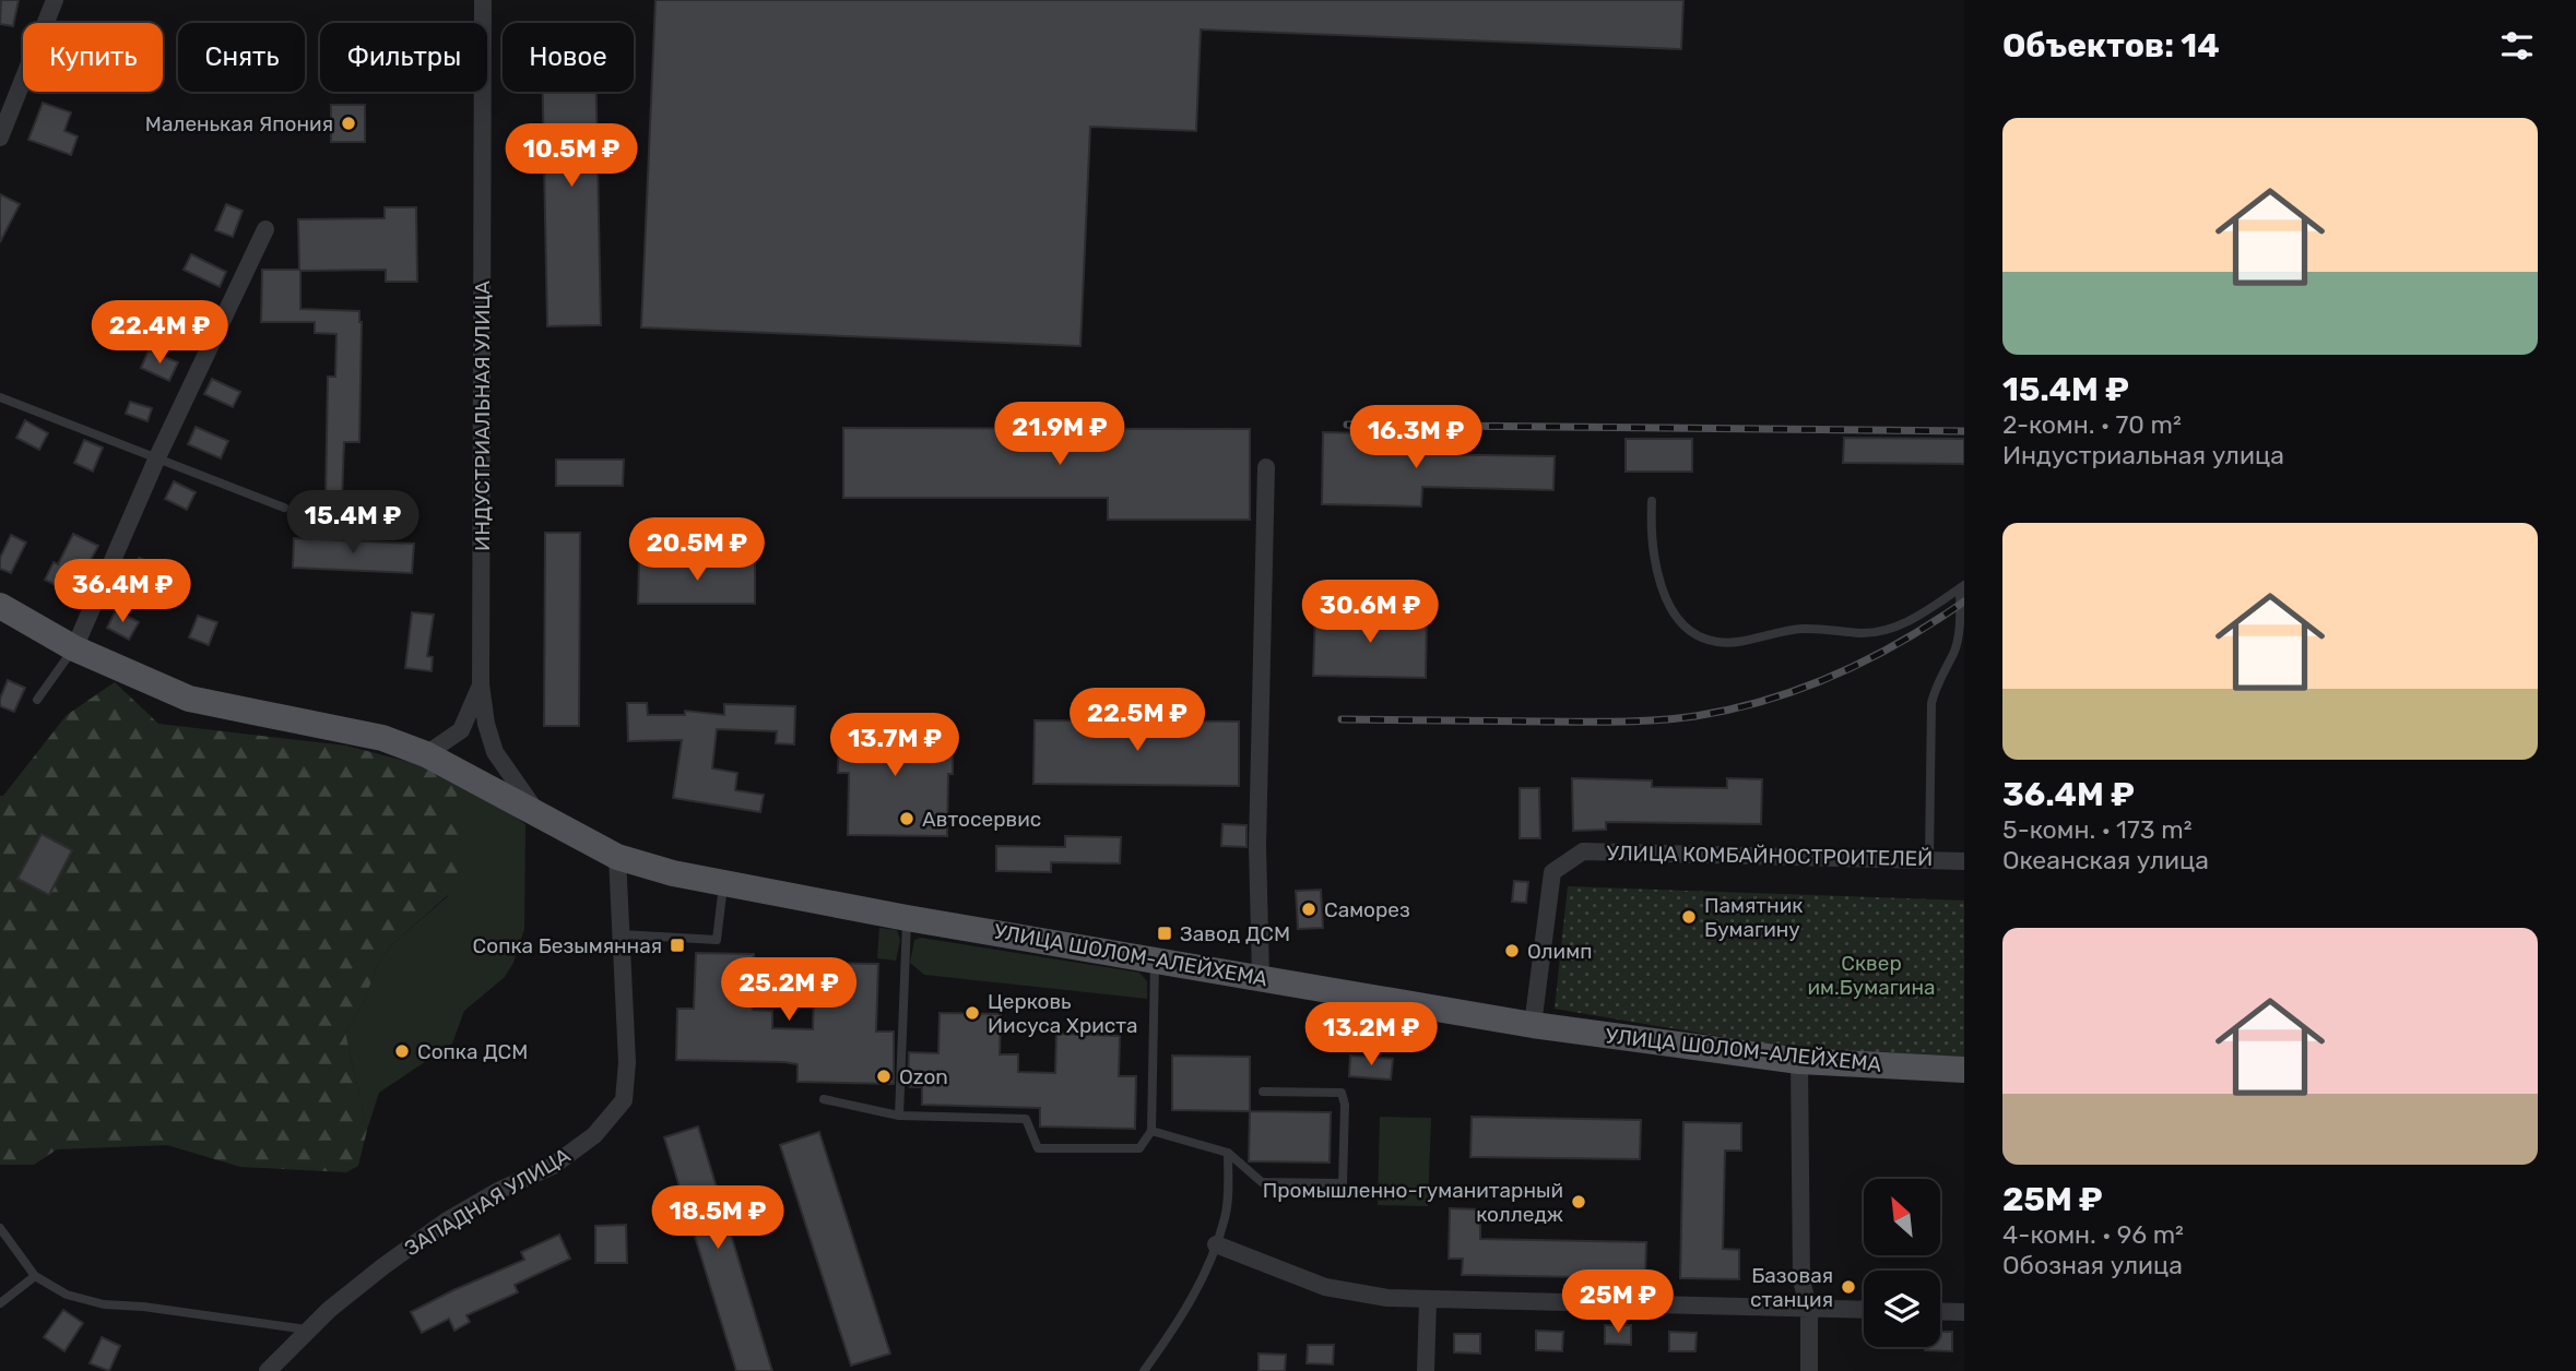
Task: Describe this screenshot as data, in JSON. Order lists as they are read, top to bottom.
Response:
{
  "streets": {
    "main road": ["УЛИЦА ШОЛОМ-АЛЕЙХЕМА"],
    "street": ["ИНДУСТРИАЛЬНАЯ УЛИЦА", "УЛИЦА КОМБАЙНОСТРОИТЕЛЕЙ", "ЗАПАДНАЯ УЛИЦА"]
  },
  "crossings": [
    ["ИНДУСТРИАЛЬНАЯ УЛИЦА", "УЛИЦА ШОЛОМ-АЛЕЙХЕМА"],
    ["УЛИЦА КОМБАЙНОСТРОИТЕЛЕЙ", "УЛИЦА ШОЛОМ-АЛЕЙХЕМА"],
    ["УЛИЦА ШОЛОМ-АЛЕЙХЕМА", "ЗАПАДНАЯ УЛИЦА"]
  ],
  "parks": ["Сквер им.Бумагина"],
  "places": {
    "other": [
      "Маленькая Япония",
      "Автосервис",
      "Саморез",
      "Памятник Бумагину",
      "Олимп",
      "Церковь Иисуса Христа",
      "Сопка ДСМ",
      "Ozon",
      "Промышленно-гуманитарный колледж",
      "Базовая станция"
    ],
    "transit": ["Завод ДСМ", "Сопка Безымянная"]
  },
  "north": "top left",
  "page": {
    "heading": "Объектов: 14",
    "chip": [
      "Купить",
      "Снять",
      "Фильтры",
      "Новое"
    ],
    "list": [
      {
        "name": "15.4M ₽",
        "note": "2-комн. · 70 m² · Индустриальная улица"
      },
      {
        "name": "36.4M ₽",
        "note": "5-комн. · 173 m² · Океанская улица"
      },
      {
        "name": "25M ₽",
        "note": "4-комн. · 96 m² · Обозная улица"
      }
    ],
    "price": [
      "10.5M ₽",
      "22.4M ₽",
      "21.9M ₽",
      "16.3M ₽",
      "15.4M ₽",
      "20.5M ₽",
      "36.4M ₽",
      "30.6M ₽",
      "22.5M ₽",
      "13.7M ₽",
      "25.2M ₽",
      "13.2M ₽",
      "18.5M ₽",
      "25M ₽"
    ]
  }
}
